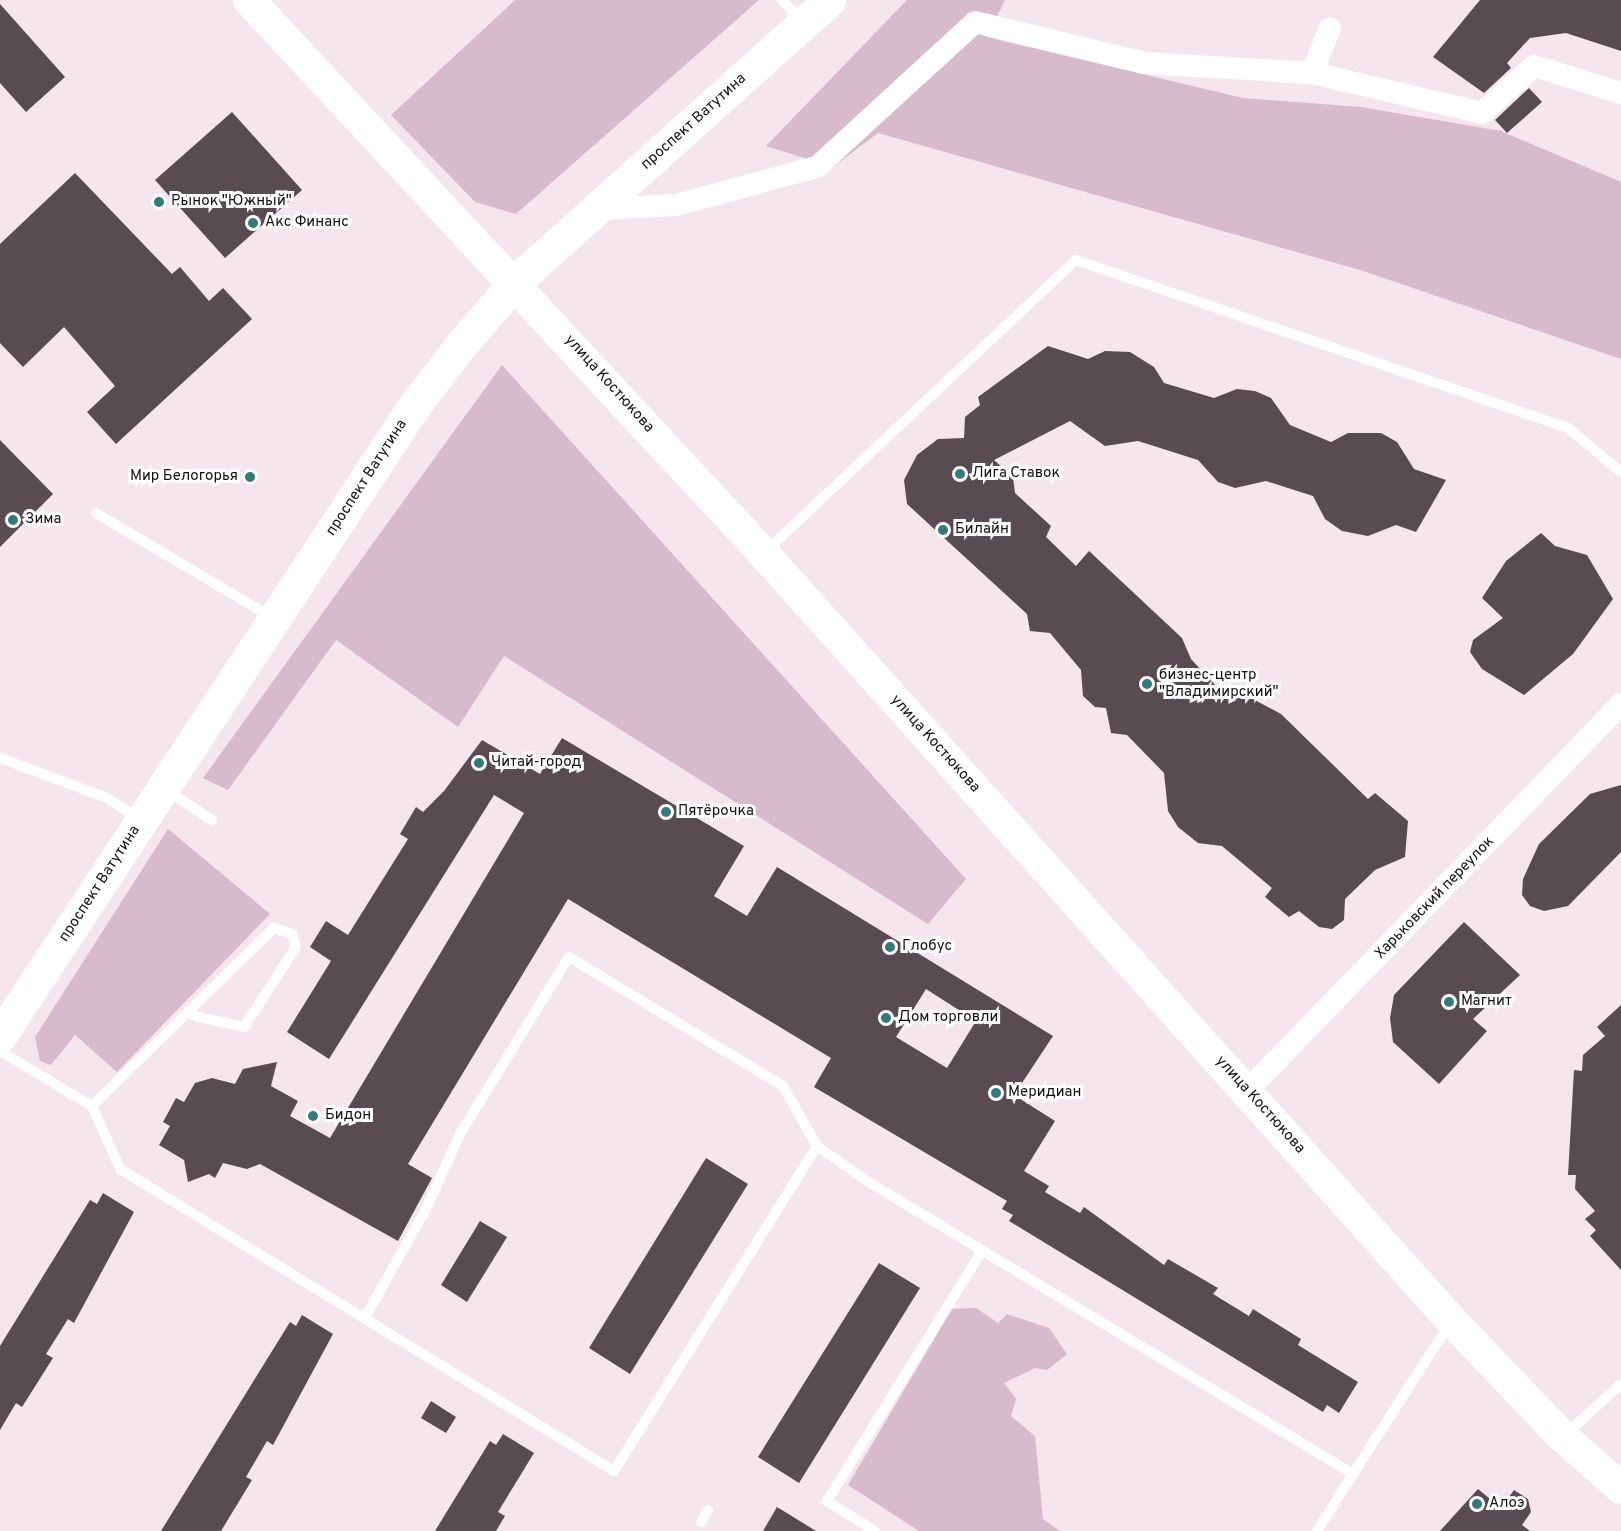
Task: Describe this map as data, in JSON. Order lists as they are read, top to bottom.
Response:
{
  "streets": {
    "main road": ["проспект Ватутина", "улица Костюкова"],
    "street": ["Харьковский переулок"]
  },
  "crossings": [
    ["проспект Ватутина", "улица Костюкова"],
    ["улица Костюкова", "Харьковский переулок"]
  ],
  "places": [
    "Рынок \"Южный\"",
    "Акс Финанс",
    "Лига Ставок",
    "Мир Белогорья",
    "Зима",
    "Билайн",
    "бизнес-центр \"Владимирский\"",
    "Читай-город",
    "Пятёрочка",
    "Глобус",
    "Магнит",
    "Дом торговли",
    "Меридиан",
    "Бидон",
    "Алоэ"
  ]
}
